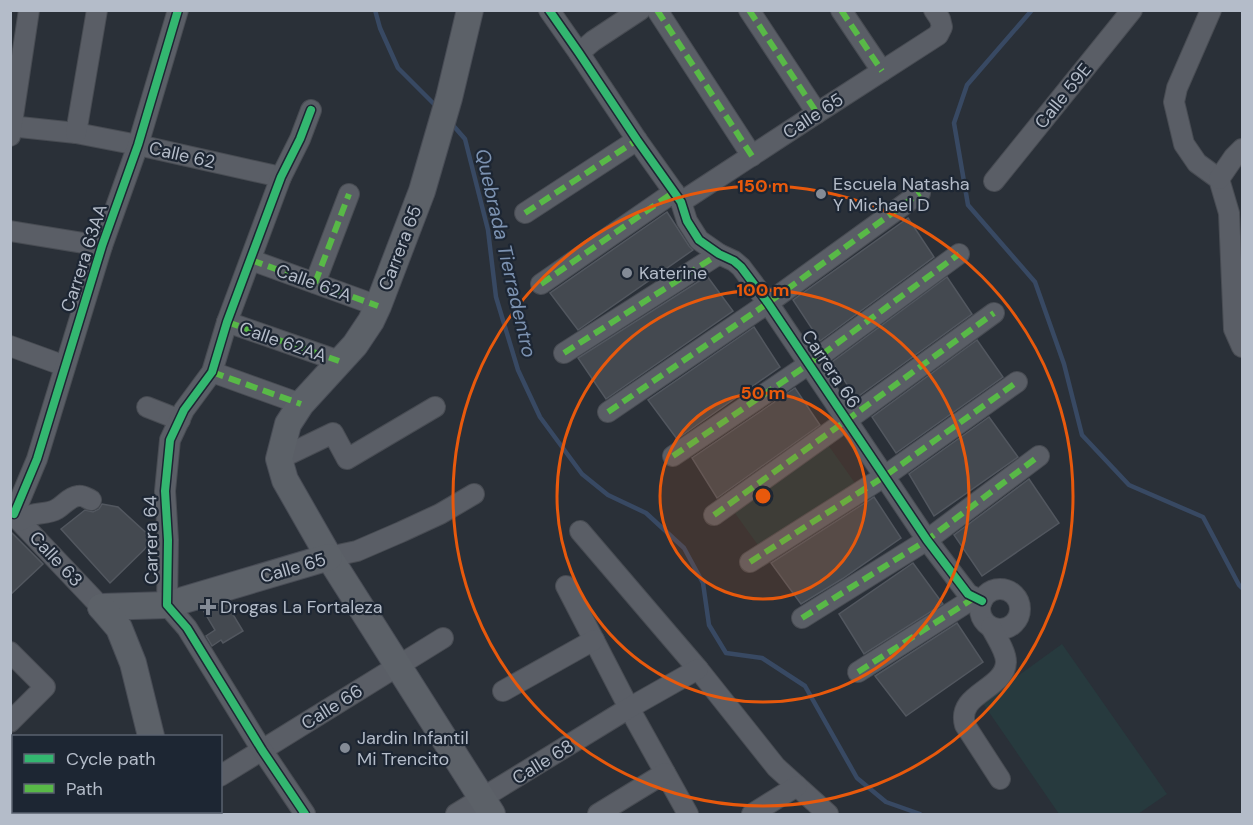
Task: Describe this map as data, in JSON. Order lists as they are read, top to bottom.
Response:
{
  "streets": {
    "main road": ["Calle 65", "Carrera 65"],
    "street": [
      "Calle 59E",
      "Calle 62",
      "Carrera 63AA",
      "Calle 62A",
      "Calle 62AA",
      "Carrera 66",
      "Carrera 64",
      "Calle 63",
      "Calle 66",
      "Calle 68"
    ]
  },
  "crossings": [
    ["Calle 65", "Carrera 66"],
    ["Calle 65", "Carrera 64"],
    ["Calle 65", "Calle 63"],
    ["Calle 62", "Carrera 63AA"],
    ["Calle 62", "Carrera 64"],
    ["Carrera 65", "Calle 62A"],
    ["Carrera 65", "Calle 62AA"],
    ["Carrera 63AA", "Calle 63"],
    ["Calle 62A", "Carrera 64"],
    ["Calle 62AA", "Carrera 64"],
    ["Carrera 64", "Calle 66"]
  ],
  "water": ["Quebrada Tierradentro"],
  "places": {
    "other": ["Escuela Natasha Y Michael D", "Katerine", "Jardin Infantil Mi Trencito"],
    "health": ["Drogas La Fortaleza"]
  },
  "legend": ["Cycle path", "Path"],
  "rings": ["150 m", "100 m", "50 m"]
}
